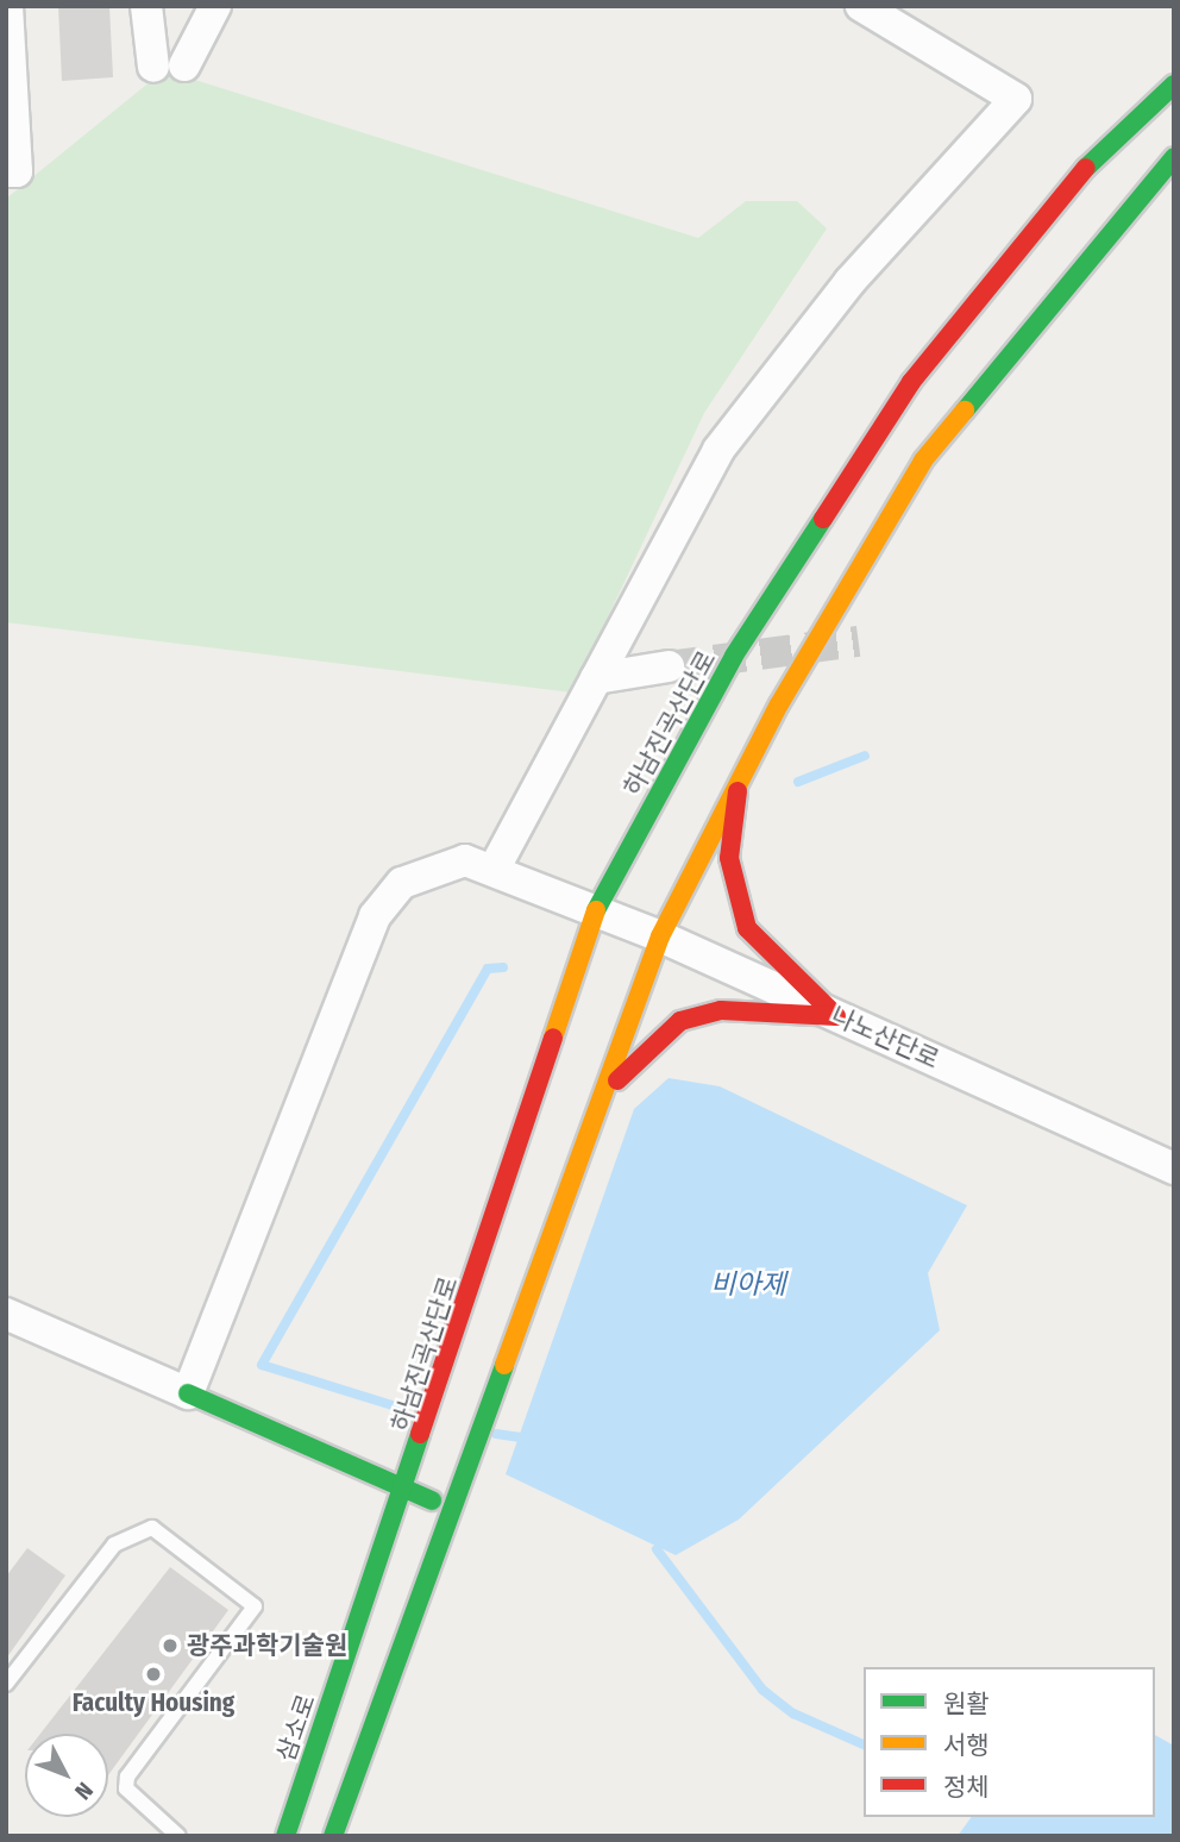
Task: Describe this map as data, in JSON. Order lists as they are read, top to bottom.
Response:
{
  "streets": {
    "main road": ["하남진곡산단로", "삼소로"],
    "street": ["나노산단로"]
  },
  "crossings": [
    ["하남진곡산단로", "나노산단로"],
    ["하남진곡산단로", "삼소로"]
  ],
  "water": ["비아제"],
  "places": ["광주과학기술원", "Faculty Housing"],
  "legend": ["원활", "서행", "정체"],
  "north": "bottom right"
}
